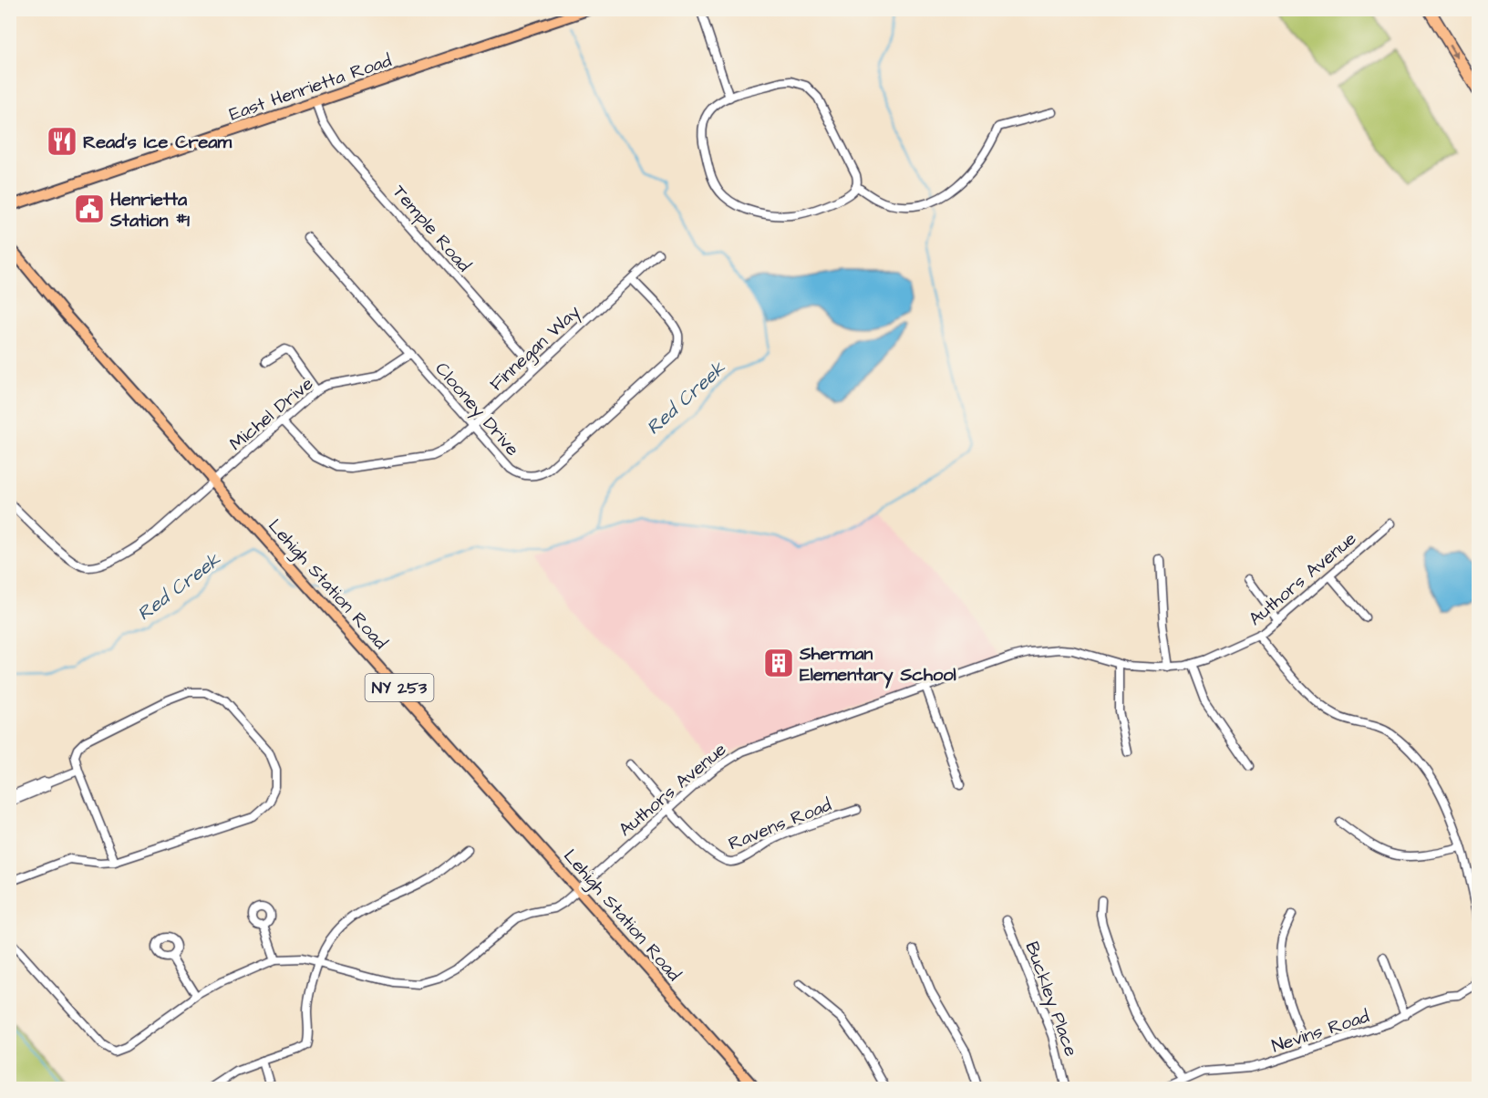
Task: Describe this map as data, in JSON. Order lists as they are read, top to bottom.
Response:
{
  "streets": {
    "main road": ["East Henrietta Road", "Lehigh Station Road", "NY 253"],
    "street": [
      "Temple Road",
      "Finnegan Way",
      "Clooney Drive",
      "Michel Drive",
      "Authors Avenue",
      "Ravens Road",
      "Buckley Place",
      "Nevins Road"
    ]
  },
  "crossings": [
    ["East Henrietta Road", "Temple Road"],
    ["Temple Road", "Finnegan Way"],
    ["Finnegan Way", "Clooney Drive"],
    ["Finnegan Way", "Michel Drive"],
    ["Clooney Drive", "Michel Drive"],
    ["Michel Drive", "Lehigh Station Road"],
    ["Authors Avenue", "Lehigh Station Road"],
    ["Authors Avenue", "Ravens Road"]
  ],
  "water": ["Red Creek"],
  "places": {
    "restaurant": ["Read's Ice Cream"],
    "public building": ["Henrietta Station #1"],
    "building": ["Sherman Elementary School"]
  }
}
